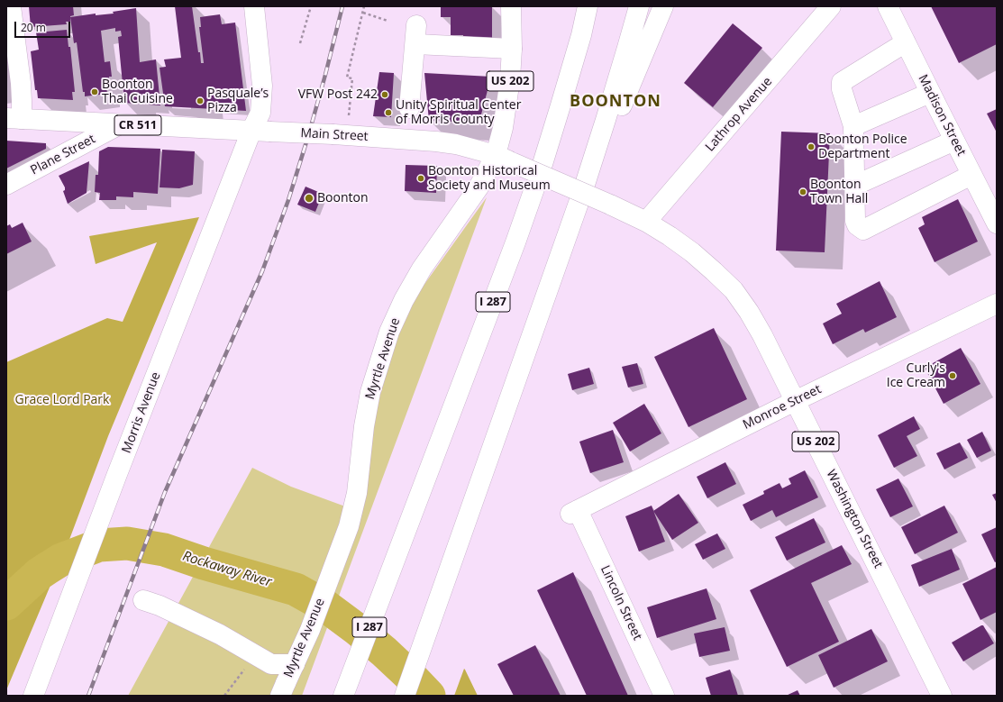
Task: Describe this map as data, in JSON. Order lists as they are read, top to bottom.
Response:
{
  "streets": {
    "main road": [
      "US 202",
      "Lathrop Avenue",
      "Madison Street",
      "CR 511",
      "Main Street",
      "Plane Street",
      "I 287",
      "Myrtle Avenue",
      "Monroe Street",
      "Morris Avenue",
      "Washington Street",
      "Lincoln Street"
    ]
  },
  "crossings": [
    ["Lathrop Avenue", "Main Street"],
    ["Lathrop Avenue", "Washington Street"],
    ["Main Street", "Plane Street"],
    ["Main Street", "Myrtle Avenue"],
    ["Main Street", "Morris Avenue"],
    ["Main Street", "Washington Street"],
    ["Monroe Street", "Washington Street"],
    ["Monroe Street", "Lincoln Street"]
  ],
  "districts": ["BOONTON"],
  "water": ["Rockaway River"],
  "parks": ["Grace Lord Park"],
  "places": [
    "Boonton Thai Cuisine",
    "VFW Post 242",
    "Pasquale’s Pizza",
    "Unity Spiritual Center of Morris County",
    "Boonton Police Department",
    "Boonton Historical Society and Museum",
    "Boonton Town Hall",
    "Boonton",
    "Curly's Ice Cream"
  ],
  "scale_bar": "20 m"
}
